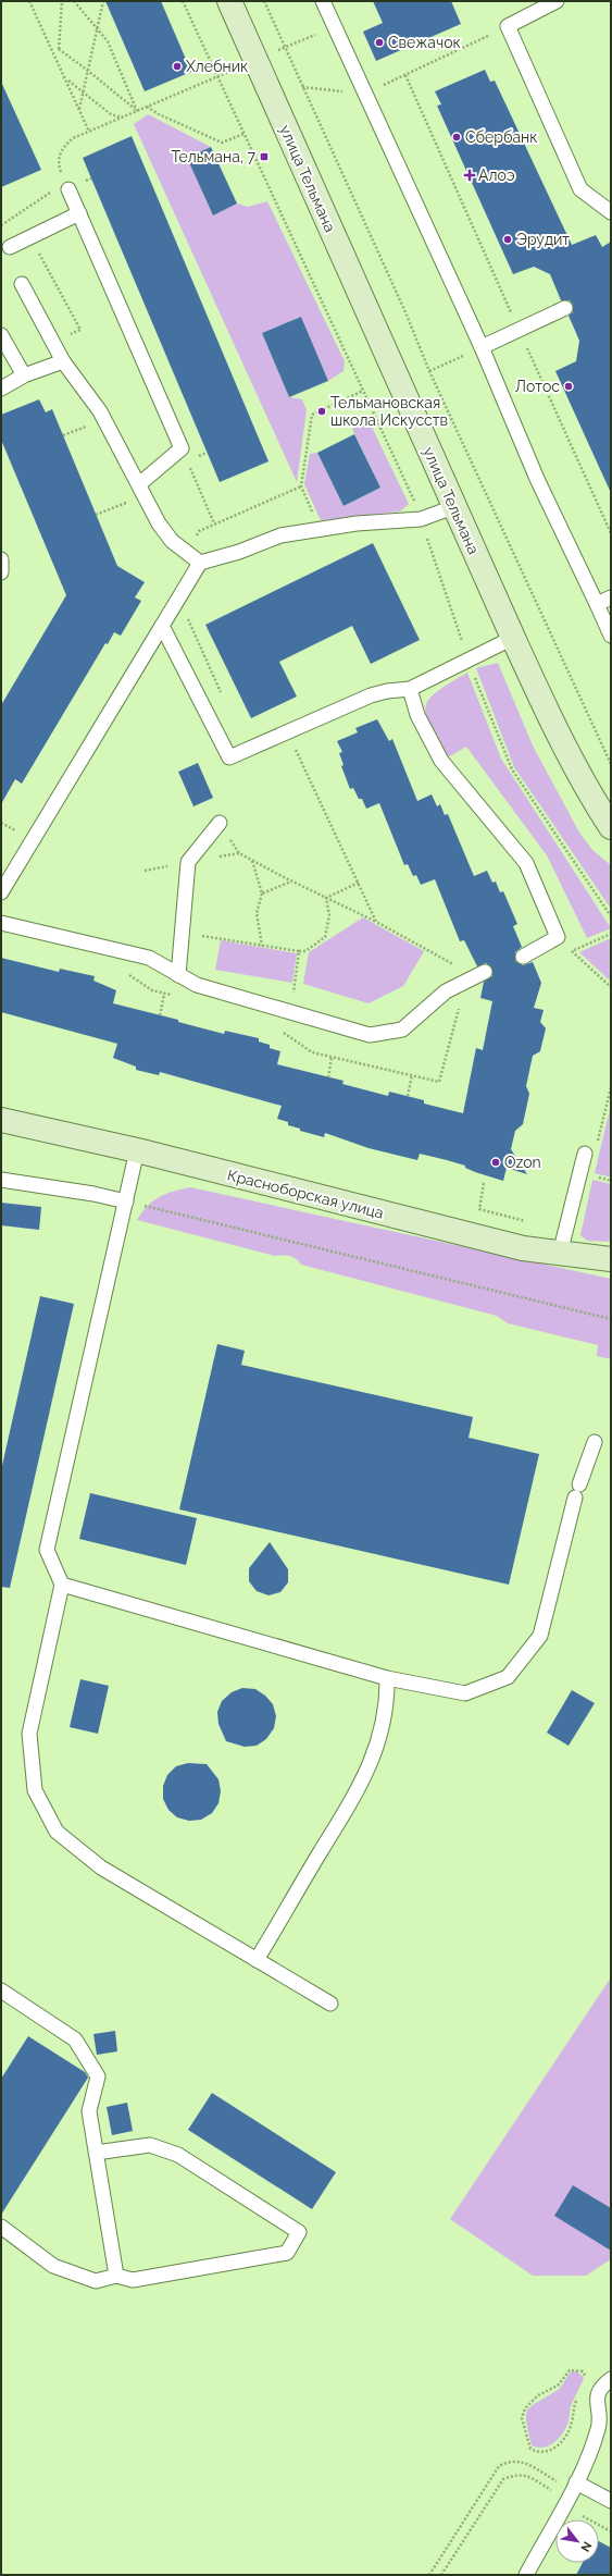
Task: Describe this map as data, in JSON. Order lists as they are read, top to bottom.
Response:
{
  "streets": {
    "main road": ["улица Тельмана", "Красноборская улица"]
  },
  "places": {
    "other": [
      "Свежачок",
      "Хлебник",
      "Сбербанк",
      "Эрудит",
      "Лотос",
      "Тельмановская школа Искусств",
      "Ozon"
    ],
    "transit": ["Тельмана, 7"],
    "health": ["Алоэ"]
  },
  "north": "bottom right"
}
